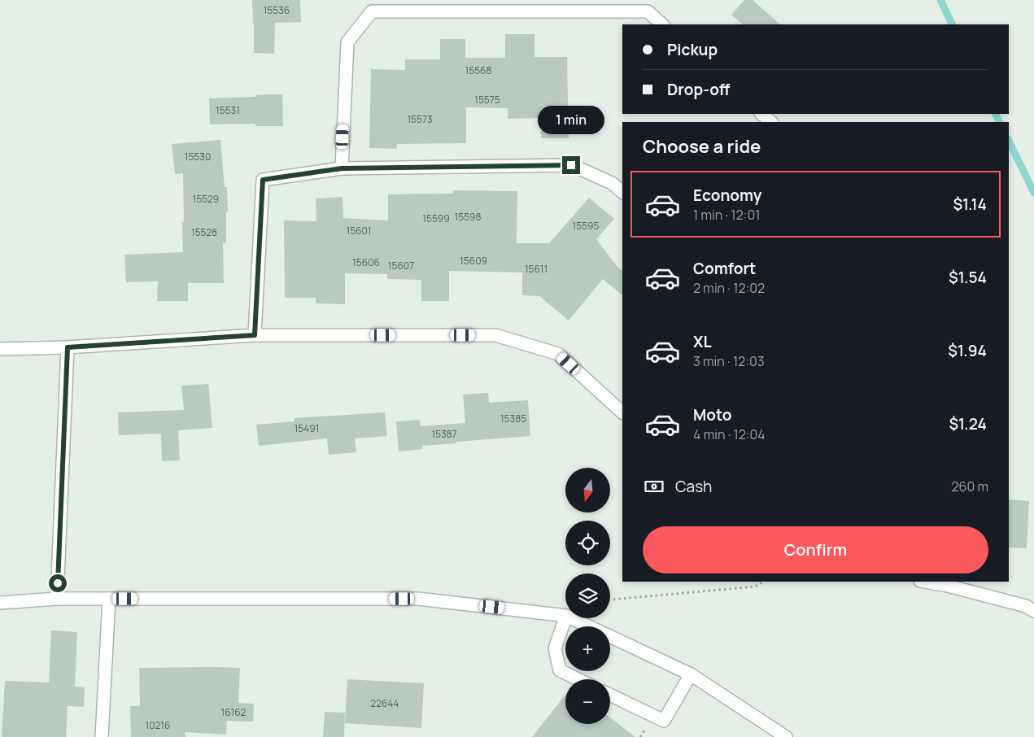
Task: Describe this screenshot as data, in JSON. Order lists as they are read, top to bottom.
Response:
{
  "house_numbers": [
    "15536",
    "15568",
    "15575",
    "15531",
    "15573",
    "15530",
    "15529",
    "15598",
    "15599",
    "15595",
    "15601",
    "15528",
    "15609",
    "15606",
    "15607",
    "15611",
    "15385",
    "15491",
    "15387",
    "22644",
    "16162",
    "10216"
  ],
  "north": "bottom",
  "page": {
    "banner": ["Pickup", "Drop-off"],
    "bubble": "1 min",
    "heading": "Choose a ride",
    "list": [
      {
        "name": "Economy",
        "note": "1 min · 12:01",
        "value": "$1.14"
      },
      {
        "name": "Comfort",
        "note": "2 min · 12:02",
        "value": "$1.54"
      },
      {
        "name": "XL",
        "note": "3 min · 12:03",
        "value": "$1.94"
      },
      {
        "name": "Moto",
        "note": "4 min · 12:04",
        "value": "$1.24"
      }
    ],
    "pay": ["Cash", "260 m"],
    "map_buttons": ["+", "−"],
    "buttons": "Confirm"
  }
}
